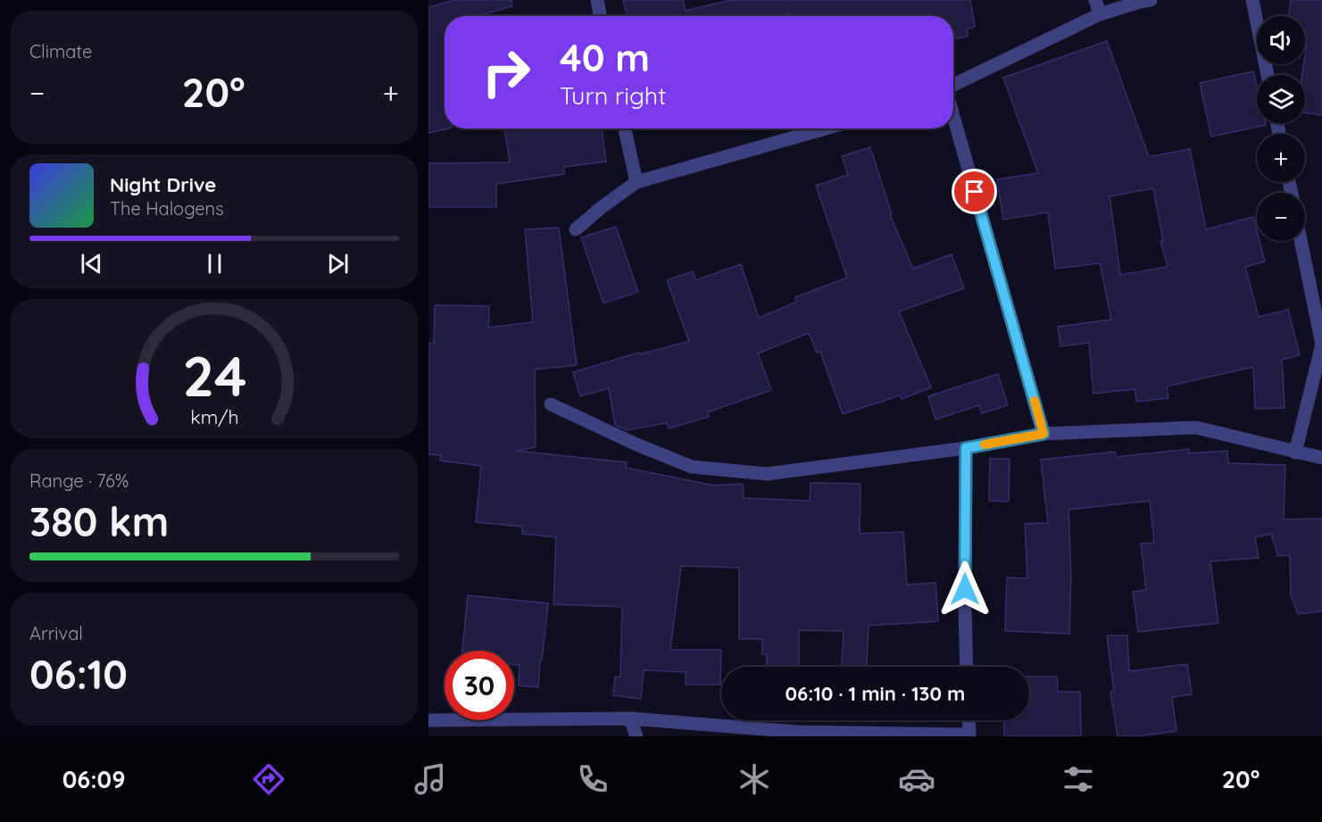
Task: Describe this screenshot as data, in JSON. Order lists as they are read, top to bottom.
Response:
{
  "page": {
    "tile": [
      "Climate",
      ["Range · 76%", "380 km"],
      ["Arrival", "06:10"]
    ],
    "map_buttons": ["+", "−"],
    "turn": ["40 m", "Turn right"],
    "heat": ["−", "20°", "+"],
    "song": ["Night Drive", "The Halogens"],
    "limit": "30",
    "trip": "06:10 · 1 min · 130 m",
    "tabs": ["06:09", "20°"],
    "gauge": ["24", "km/h"]
  }
}
